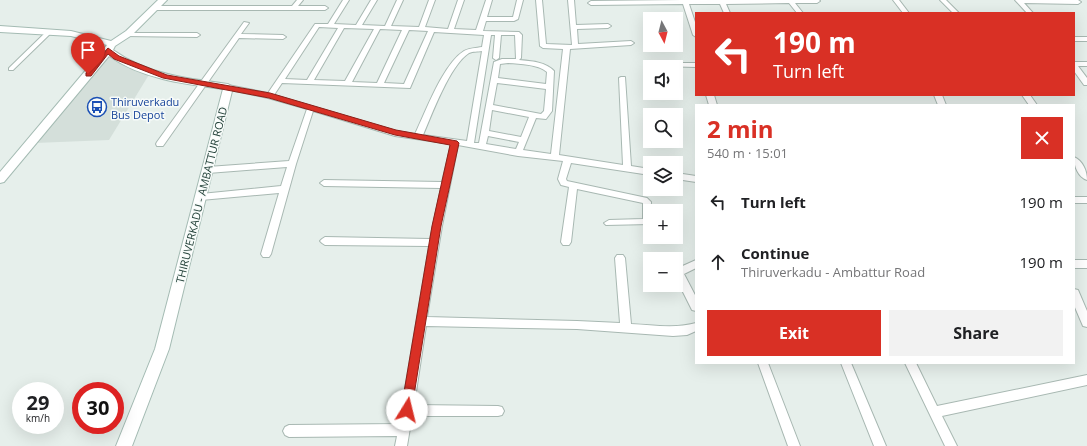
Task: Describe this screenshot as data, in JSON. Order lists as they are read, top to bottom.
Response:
{
  "streets": {
    "main road": ["THIRUVERKADU - AMBATTUR ROAD"]
  },
  "places": {
    "bus stop": ["Thiruverkadu Bus Depot"]
  },
  "north": "bottom",
  "page": {
    "map_buttons": ["+", "−"],
    "turn": ["190 m", "Turn left"],
    "heading": ["2 min", "540 m · 15:01"],
    "list": [
      {
        "name": "Turn left",
        "value": "190 m"
      },
      {
        "name": "Continue",
        "note": "Thiruverkadu - Ambattur Road",
        "value": "190 m"
      }
    ],
    "buttons": ["Exit", "Share"],
    "speed": "29 km/h",
    "limit": "30"
  }
}
